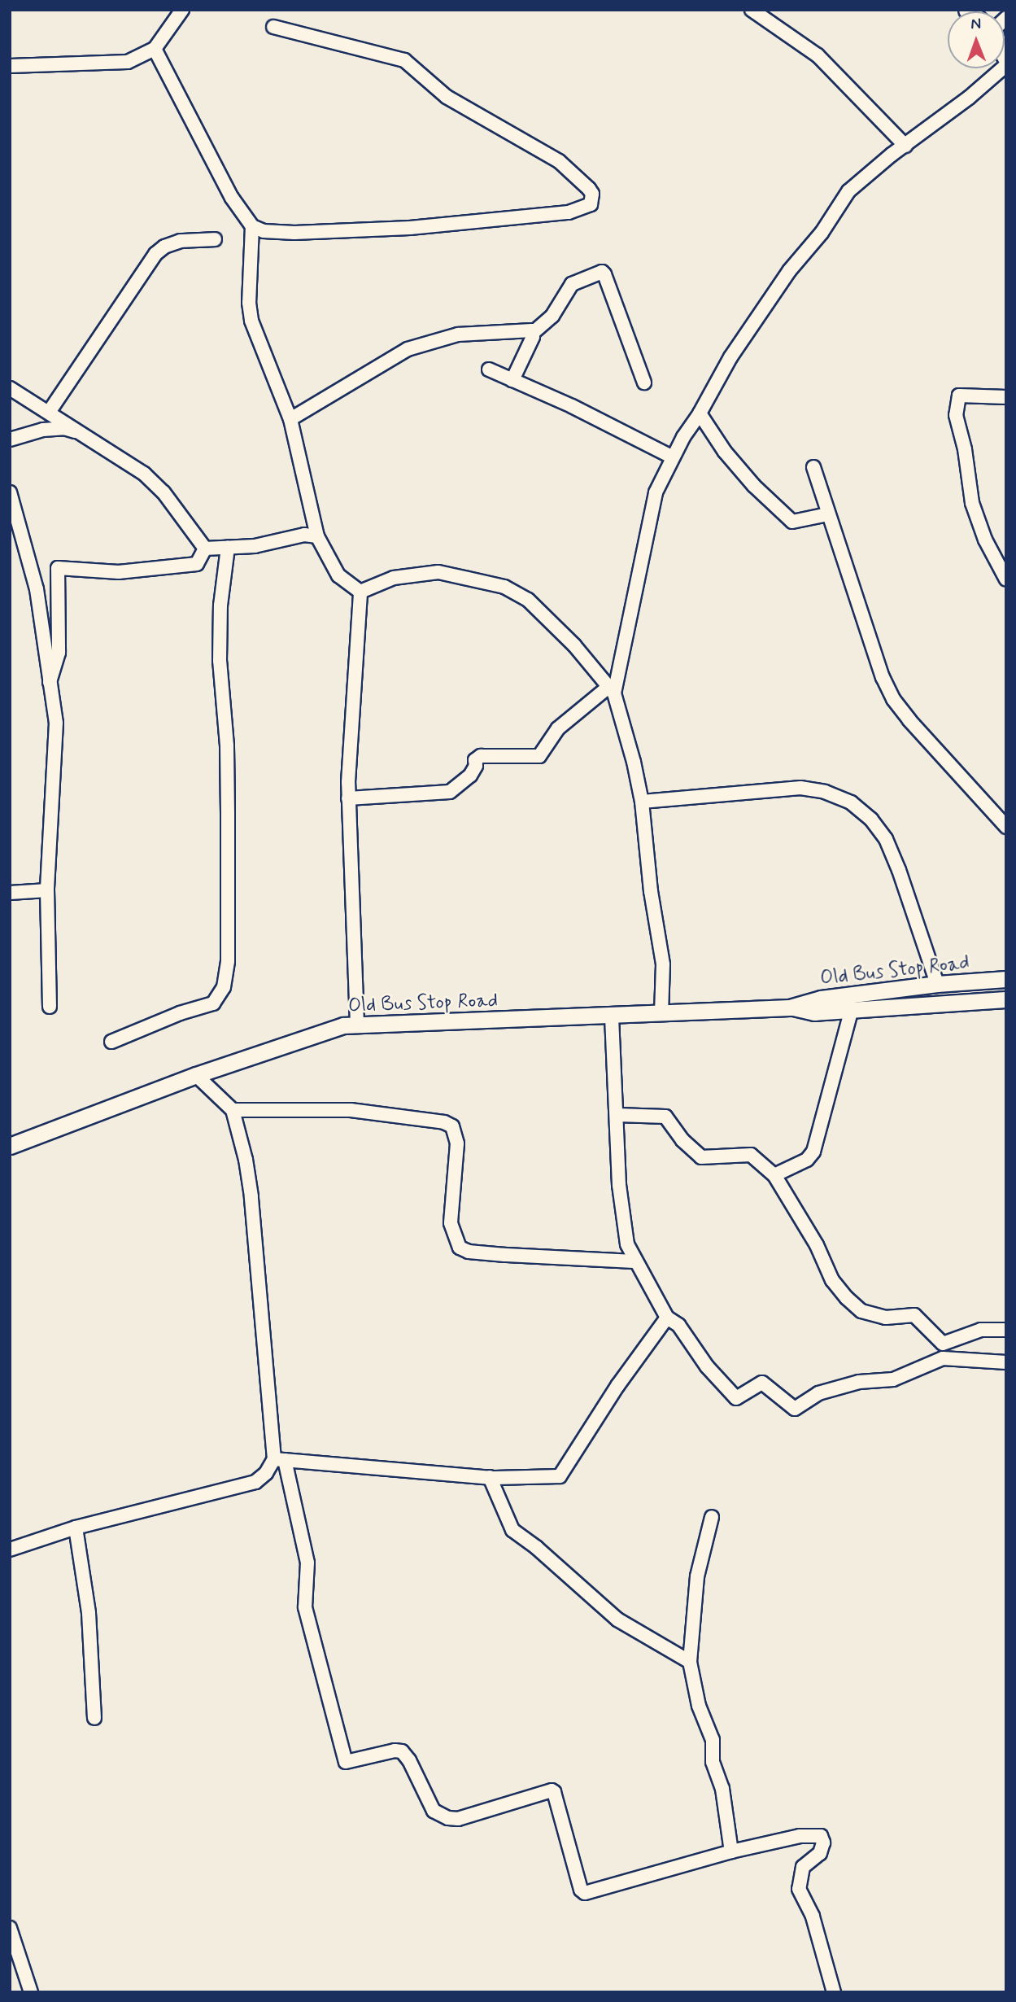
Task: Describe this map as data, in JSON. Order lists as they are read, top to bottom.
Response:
{
  "streets": {
    "street": ["Old Bus Stop Road"]
  },
  "north": "top"
}
